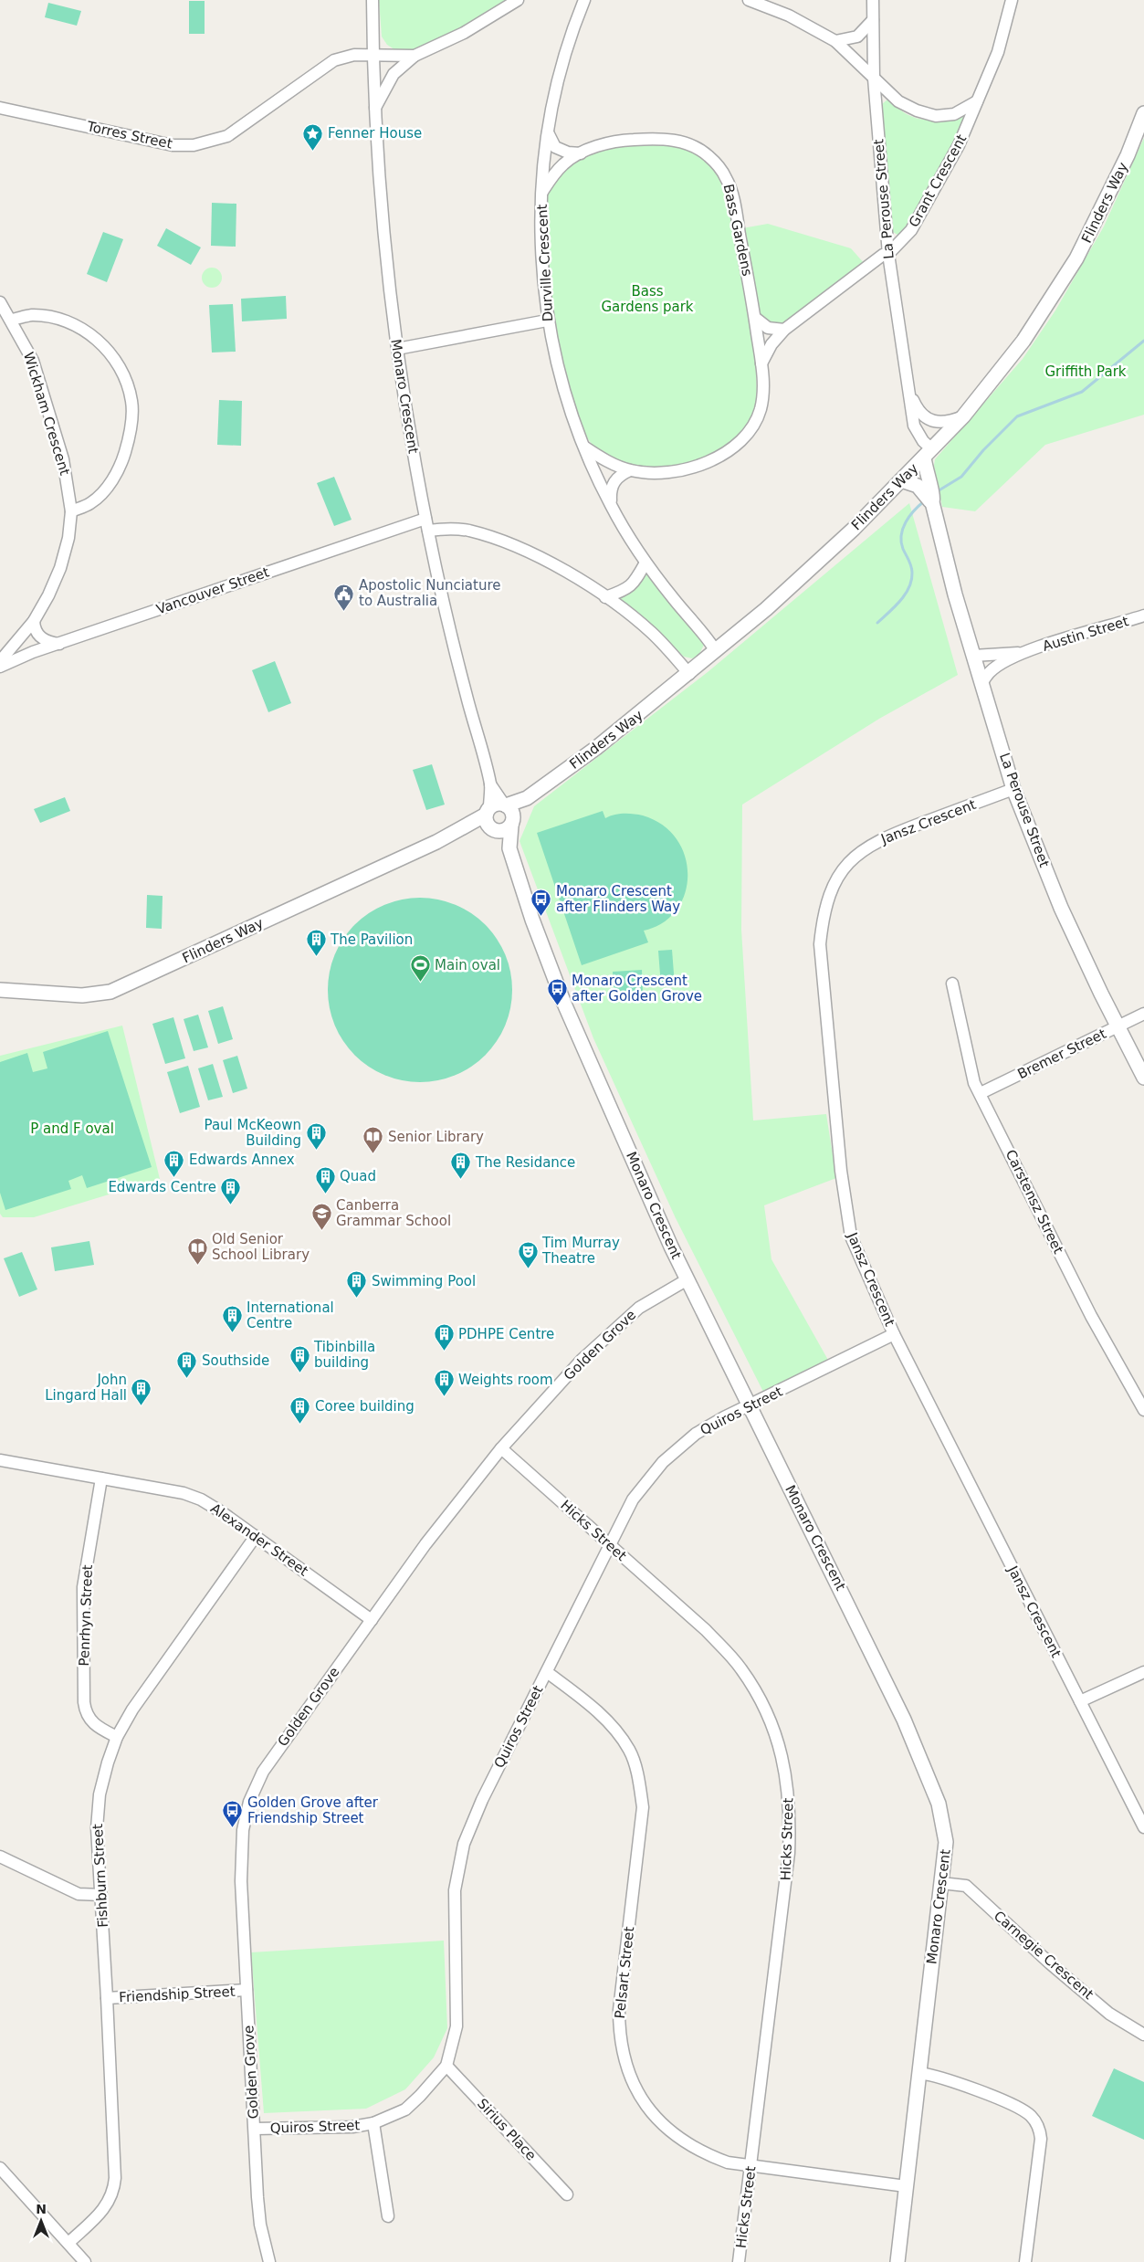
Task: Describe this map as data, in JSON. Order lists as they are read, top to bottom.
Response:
{
  "streets": {
    "street": [
      "Torres Street",
      "Grant Crescent",
      "La Perouse Street",
      "Flinders Way",
      "Bass Gardens",
      "Durville Crescent",
      "Monaro Crescent",
      "Wickham Crescent",
      "Vancouver Street",
      "Austin Street",
      "Jansz Crescent",
      "Bremer Street",
      "Carstensz Street",
      "Golden Grove",
      "Quiros Street",
      "Hicks Street",
      "Alexander Street",
      "Penrhyn Street",
      "Fishburn Street",
      "Carnegie Crescent",
      "Pelsart Street",
      "Friendship Street",
      "Sirius Place"
    ]
  },
  "crossings": [
    ["Torres Street", "Monaro Crescent"],
    ["Grant Crescent", "La Perouse Street"],
    ["La Perouse Street", "Flinders Way"],
    ["La Perouse Street", "Austin Street"],
    ["La Perouse Street", "Jansz Crescent"],
    ["La Perouse Street", "Bremer Street"],
    ["Flinders Way", "Durville Crescent"],
    ["Flinders Way", "Monaro Crescent"],
    ["Bass Gardens", "Durville Crescent"],
    ["Monaro Crescent", "Vancouver Street"],
    ["Monaro Crescent", "Golden Grove"],
    ["Monaro Crescent", "Quiros Street"],
    ["Monaro Crescent", "Carnegie Crescent"],
    ["Monaro Crescent", "Pelsart Street"],
    ["Jansz Crescent", "Quiros Street"],
    ["Bremer Street", "Carstensz Street"],
    ["Golden Grove", "Quiros Street"],
    ["Golden Grove", "Hicks Street"],
    ["Golden Grove", "Alexander Street"],
    ["Golden Grove", "Friendship Street"],
    ["Quiros Street", "Hicks Street"],
    ["Quiros Street", "Pelsart Street"],
    ["Quiros Street", "Sirius Place"],
    ["Hicks Street", "Pelsart Street"],
    ["Alexander Street", "Penrhyn Street"],
    ["Alexander Street", "Fishburn Street"],
    ["Penrhyn Street", "Fishburn Street"],
    ["Fishburn Street", "Friendship Street"]
  ],
  "parks": ["Bass Gardens park", "Griffith Park", "P and F oval"],
  "places": {
    "place": ["Fenner House"],
    "public building": ["Apostolic Nunciature to Australia"],
    "bus stop": ["Monaro Crescent after Flinders Way", "Monaro Crescent after Golden Grove", "Golden Grove after Friendship Street"],
    "building": [
      "The Pavilion",
      "Paul McKeown Building",
      "Edwards Annex",
      "The Residance",
      "Quad",
      "Edwards Centre",
      "Swimming Pool",
      "International Centre",
      "PDHPE Centre",
      "Tibinbilla building",
      "Southside",
      "Weights room",
      "John Lingard Hall",
      "Coree building"
    ],
    "sports": ["Main oval"],
    "library": ["Senior Library", "Old Senior School Library"],
    "school or university": ["Canberra Grammar School"],
    "theatre": ["Tim Murray Theatre"]
  },
  "north": "top"
}
